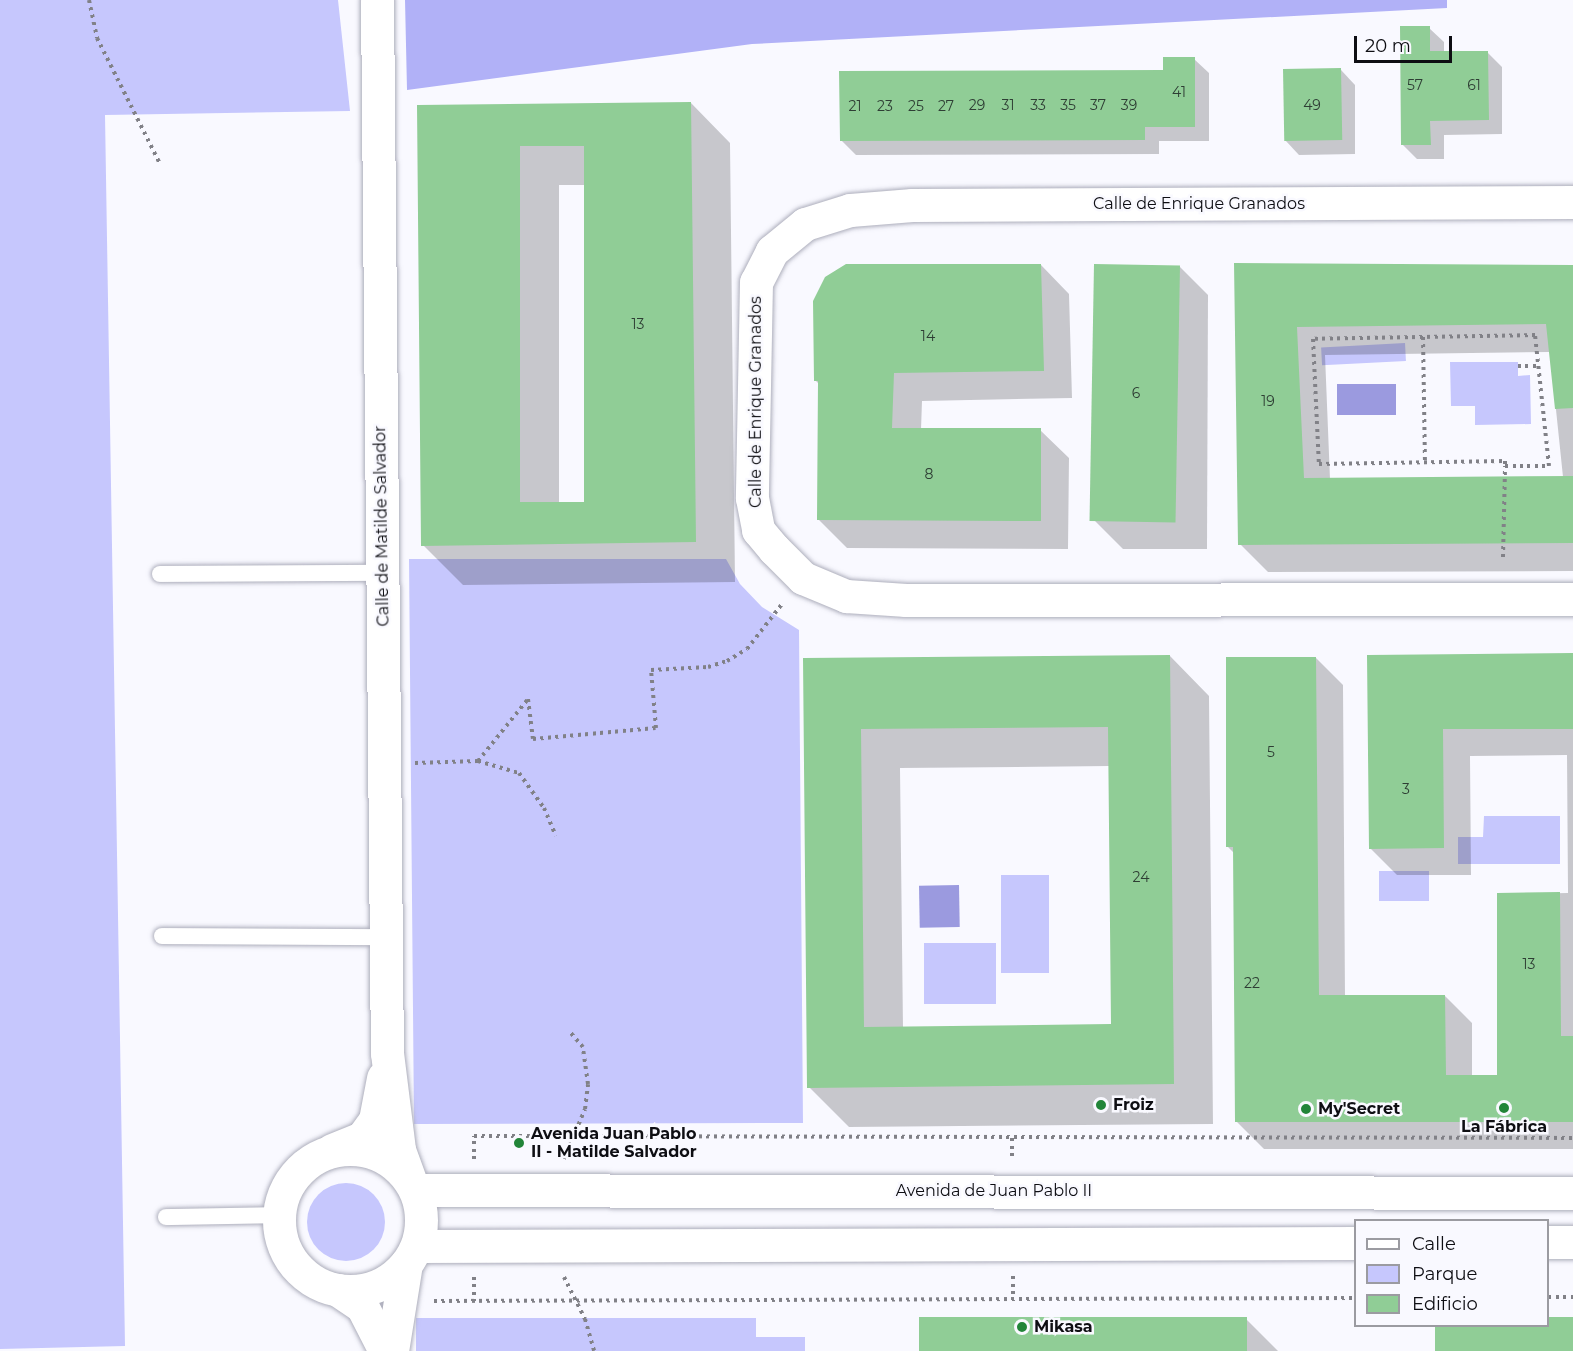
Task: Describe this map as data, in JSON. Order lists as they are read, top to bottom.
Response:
{
  "streets": {
    "street": ["Calle de Enrique Granados", "Calle de Matilde Salvador", "Avenida de Juan Pablo II"]
  },
  "crossings": [
    ["Calle de Matilde Salvador", "Avenida de Juan Pablo II"]
  ],
  "places": [
    "Froiz",
    "La Fábrica",
    "My'Secret",
    "Avenida Juan Pablo II - Matilde Salvador",
    "Mikasa"
  ],
  "house_numbers": [
    "57",
    "61",
    "41",
    "29",
    "31",
    "33",
    "35",
    "37",
    "39",
    "49",
    "21",
    "23",
    "25",
    "27",
    "13",
    "14",
    "6",
    "19",
    "8",
    "5",
    "3",
    "24",
    "13",
    "22"
  ],
  "legend": ["Calle", "Parque", "Edificio"],
  "scale_bar": "20 m"
}
